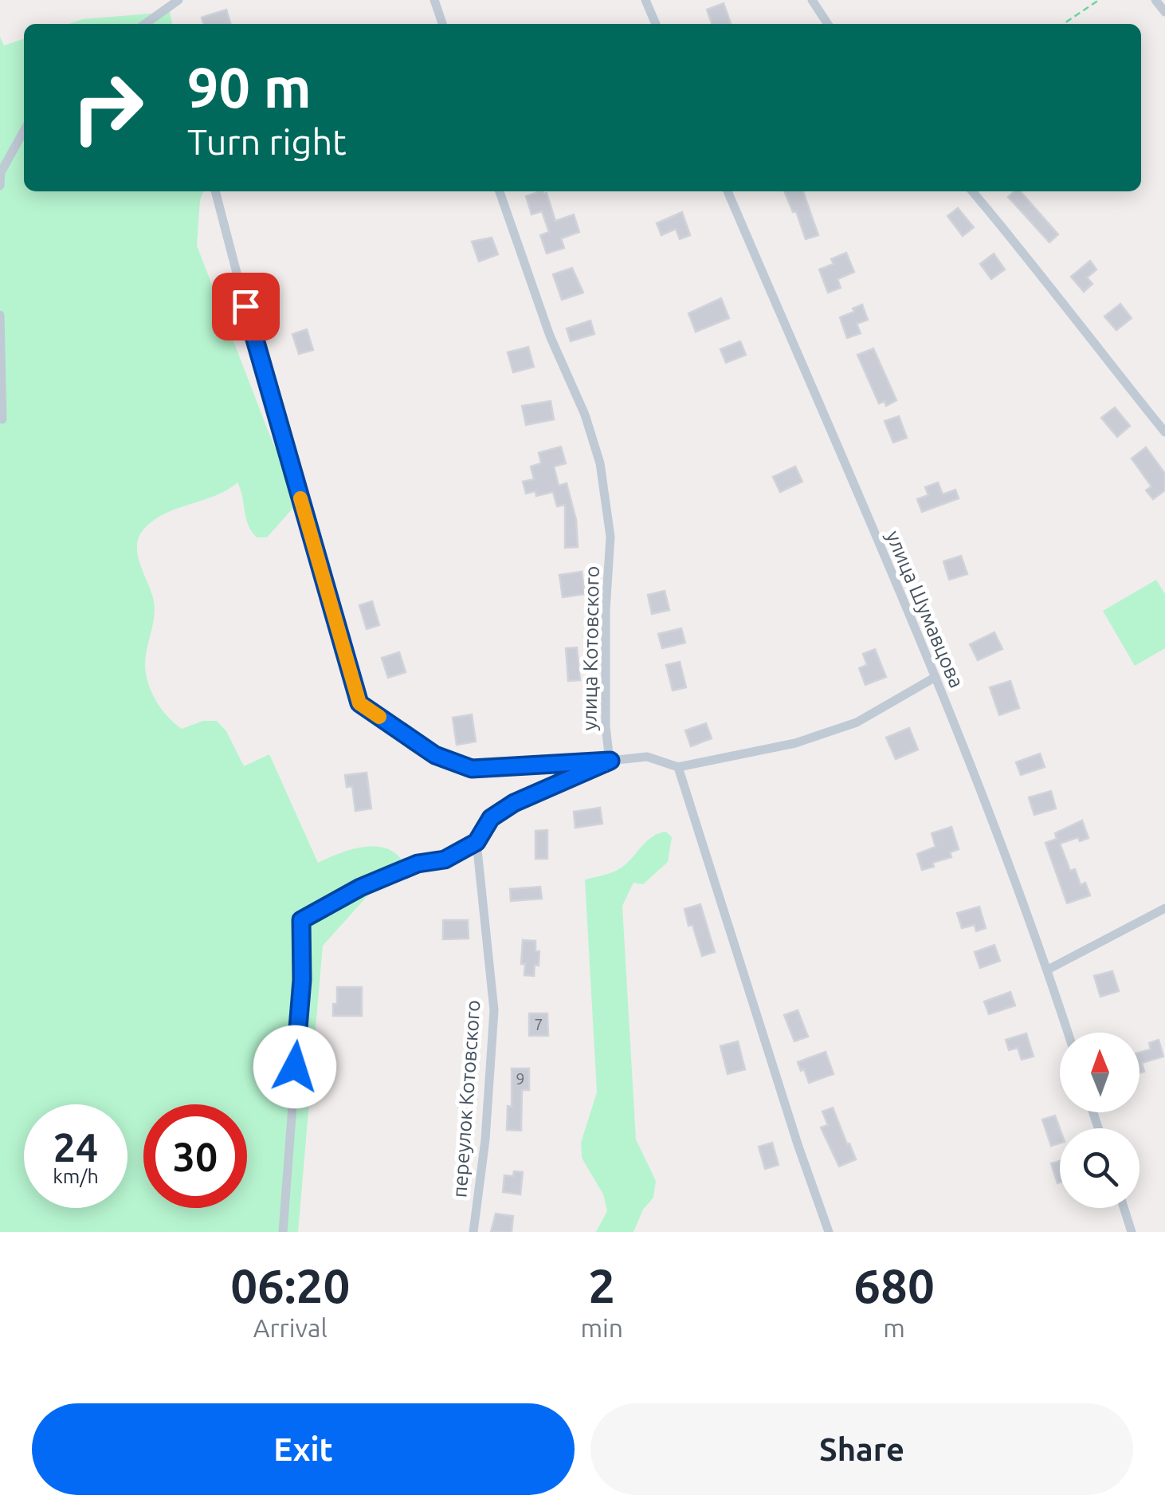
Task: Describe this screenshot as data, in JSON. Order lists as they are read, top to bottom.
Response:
{
  "streets": {
    "street": ["улица Шумавцова", "улица Котовского", "переулок Котовского"]
  },
  "house_numbers": ["7", "9"],
  "north": "top",
  "page": {
    "turn": ["90 m", "Turn right"],
    "speed": "24 km/h",
    "limit": "30",
    "eta": [
      "06:20",
      "Arrival",
      "2",
      "min",
      "680",
      "m"
    ],
    "buttons": ["Exit", "Share"]
  }
}
